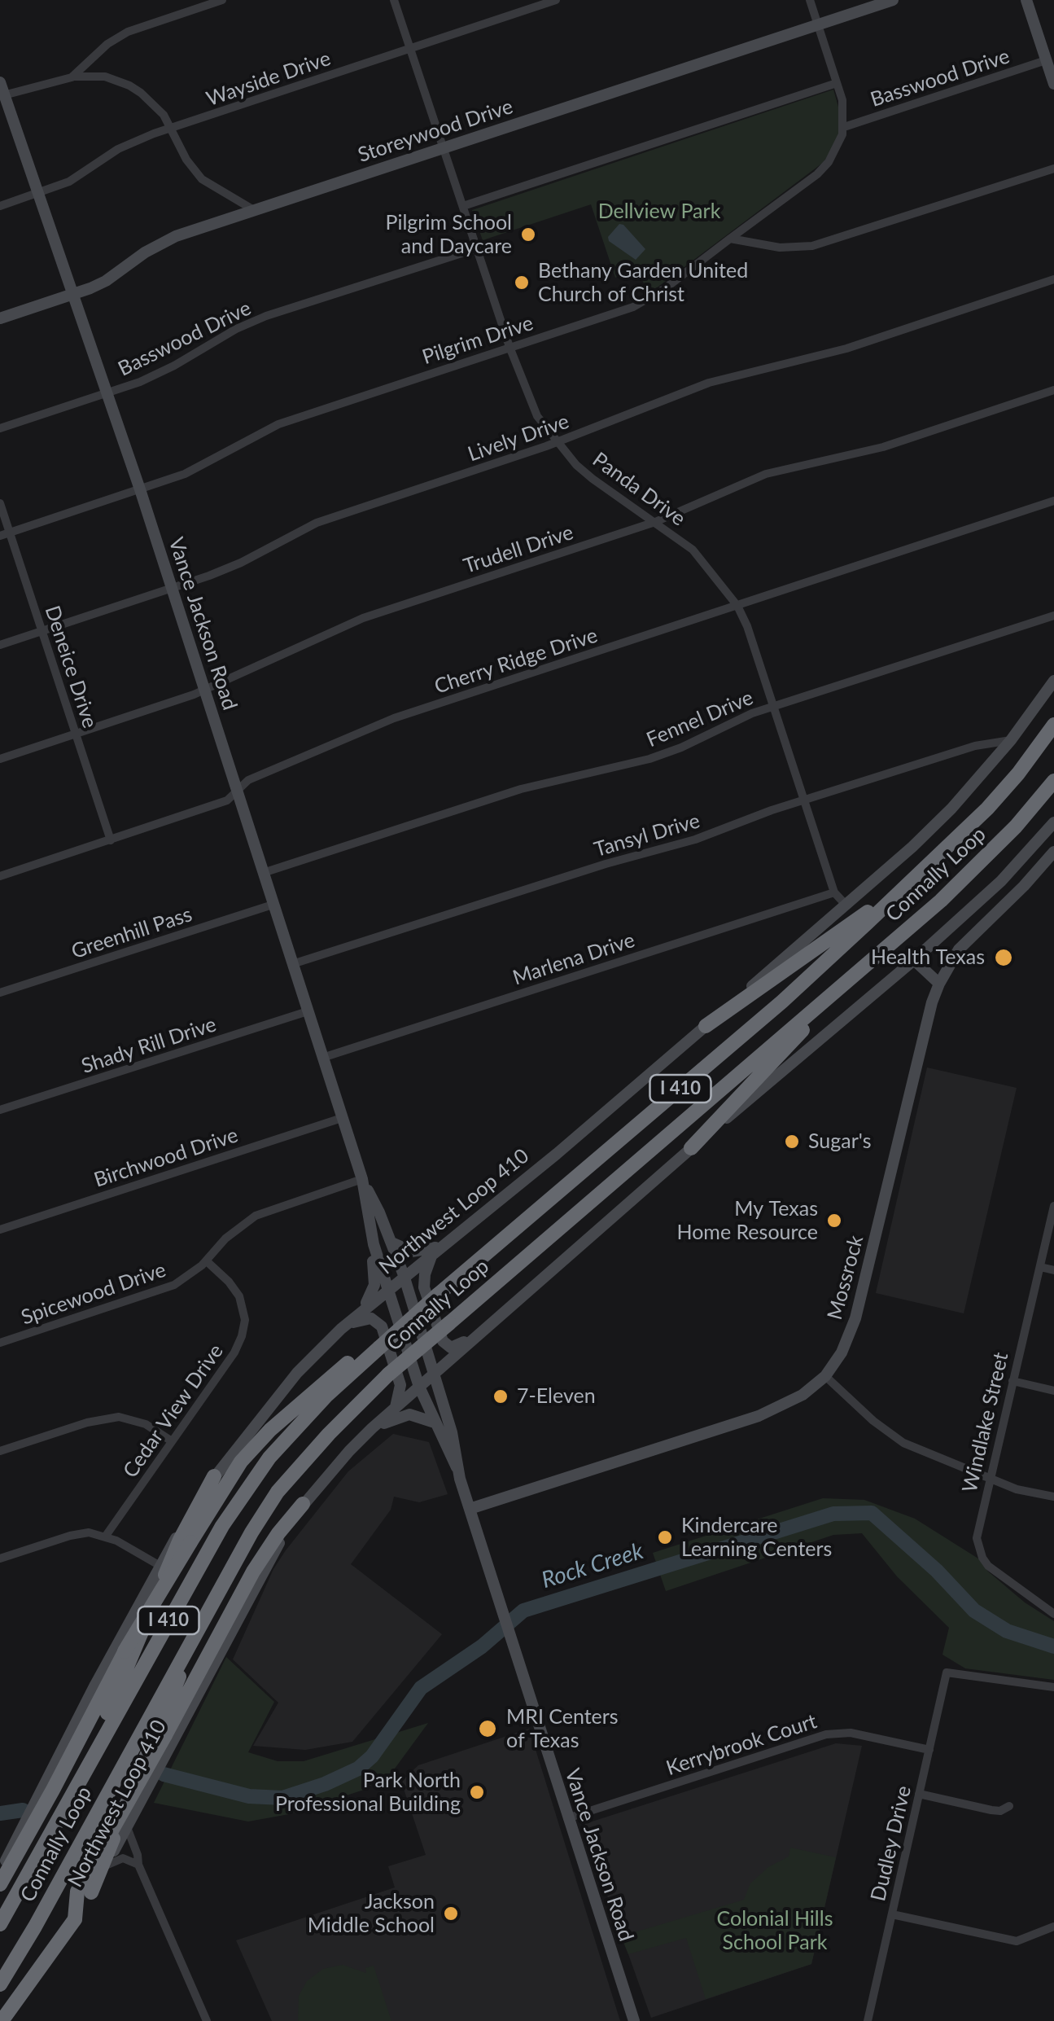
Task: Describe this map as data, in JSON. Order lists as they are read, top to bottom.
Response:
{
  "streets": {
    "highway": ["Connally Loop", "I 410"],
    "main road": [
      "Storeywood Drive",
      "Vance Jackson Road",
      "Northwest Loop 410",
      "Mossrock"
    ],
    "street": [
      "Basswood Drive",
      "Wayside Drive",
      "Pilgrim Drive",
      "Lively Drive",
      "Panda Drive",
      "Trudell Drive",
      "Cherry Ridge Drive",
      "Deneice Drive",
      "Fennel Drive",
      "Tansyl Drive",
      "Greenhill Pass",
      "Marlena Drive",
      "Shady Rill Drive",
      "Birchwood Drive",
      "Spicewood Drive",
      "Cedar View Drive",
      "Windlake Street",
      "Kerrybrook Court",
      "Dudley Drive"
    ]
  },
  "crossings": [
    ["Basswood Drive", "Pilgrim Drive"],
    ["Basswood Drive", "Panda Drive"],
    ["Basswood Drive", "Vance Jackson Road"],
    ["Wayside Drive", "Panda Drive"],
    ["Wayside Drive", "Vance Jackson Road"],
    ["Storeywood Drive", "Panda Drive"],
    ["Storeywood Drive", "Vance Jackson Road"],
    ["Pilgrim Drive", "Panda Drive"],
    ["Pilgrim Drive", "Vance Jackson Road"],
    ["Pilgrim Drive", "Deneice Drive"],
    ["Lively Drive", "Panda Drive"],
    ["Lively Drive", "Vance Jackson Road"],
    ["Lively Drive", "Deneice Drive"],
    ["Panda Drive", "Trudell Drive"],
    ["Panda Drive", "Cherry Ridge Drive"],
    ["Panda Drive", "Fennel Drive"],
    ["Panda Drive", "Tansyl Drive"],
    ["Panda Drive", "Marlena Drive"],
    ["Panda Drive", "Northwest Loop 410"],
    ["Trudell Drive", "Vance Jackson Road"],
    ["Trudell Drive", "Deneice Drive"],
    ["Vance Jackson Road", "Cherry Ridge Drive"],
    ["Vance Jackson Road", "Fennel Drive"],
    ["Vance Jackson Road", "Tansyl Drive"],
    ["Vance Jackson Road", "Greenhill Pass"],
    ["Vance Jackson Road", "Marlena Drive"],
    ["Vance Jackson Road", "Shady Rill Drive"],
    ["Vance Jackson Road", "Birchwood Drive"],
    ["Vance Jackson Road", "Northwest Loop 410"],
    ["Vance Jackson Road", "Mossrock"],
    ["Vance Jackson Road", "Spicewood Drive"],
    ["Vance Jackson Road", "Kerrybrook Court"],
    ["Cherry Ridge Drive", "Deneice Drive"],
    ["Tansyl Drive", "Northwest Loop 410"],
    ["Spicewood Drive", "Cedar View Drive"],
    ["Kerrybrook Court", "Dudley Drive"]
  ],
  "water": ["Rock Creek"],
  "parks": ["Dellview Park", "Colonial Hills School Park"],
  "places": [
    "Pilgrim School and Daycare",
    "Bethany Garden United Church of Christ",
    "Health Texas",
    "Sugar's",
    "My Texas Home Resource",
    "7-Eleven",
    "Kindercare Learning Centers",
    "MRI Centers of Texas",
    "Park North Professional Building",
    "Jackson Middle School"
  ]
}
